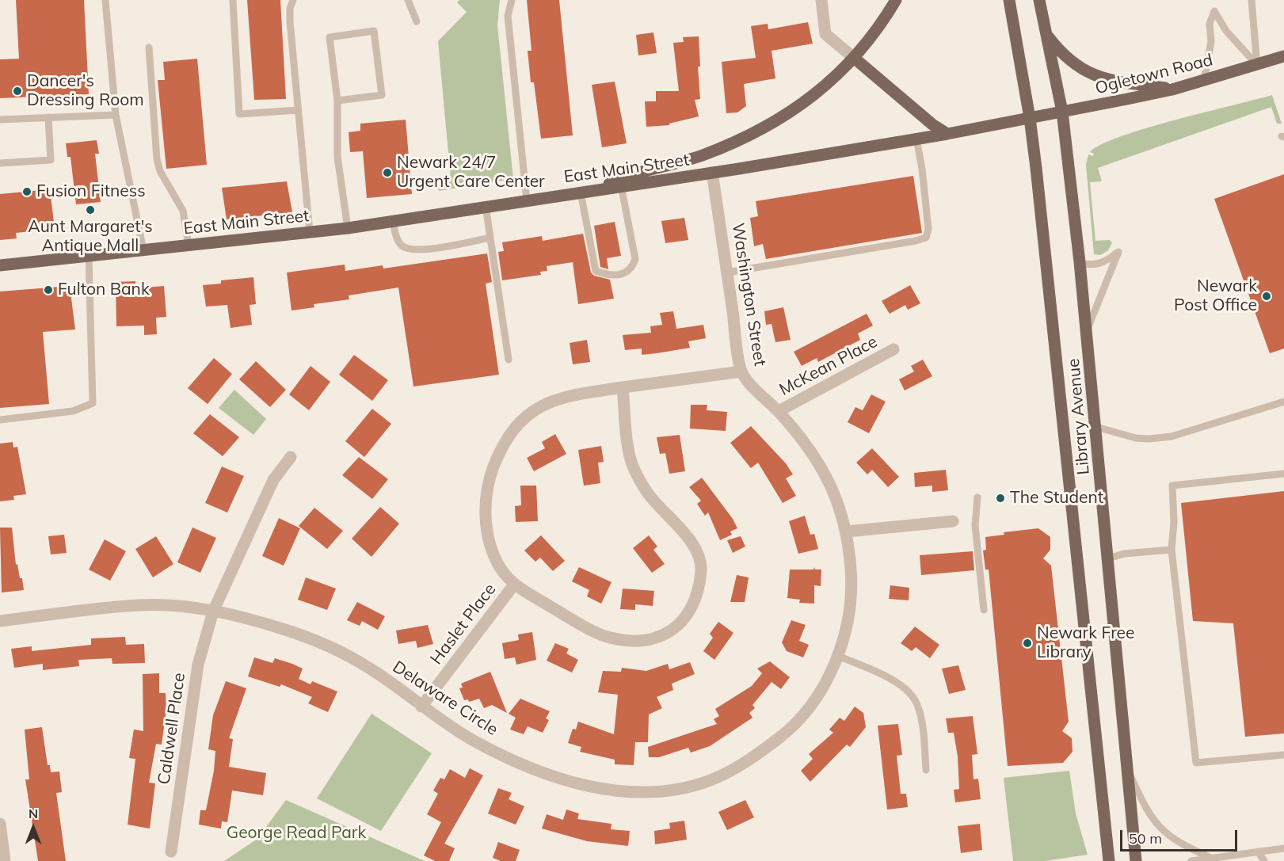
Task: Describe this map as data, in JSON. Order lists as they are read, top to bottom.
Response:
{
  "streets": {
    "main road": ["Ogletown Road", "East Main Street", "Library Avenue"],
    "street": [
      "Washington Street",
      "McKean Place",
      "Haslet Place",
      "Delaware Circle",
      "Caldwell Place"
    ]
  },
  "crossings": [
    ["Ogletown Road", "East Main Street"],
    ["Ogletown Road", "Library Avenue"],
    ["East Main Street", "Washington Street"],
    ["East Main Street", "Library Avenue"],
    ["Washington Street", "McKean Place"],
    ["Washington Street", "Delaware Circle"],
    ["Haslet Place", "Delaware Circle"],
    ["Delaware Circle", "Caldwell Place"]
  ],
  "parks": ["George Read Park"],
  "places": [
    "Dancer's Dressing Room",
    "Newark 24/7 Urgent Care Center",
    "Fusion Fitness",
    "Aunt Margaret's Antique Mall",
    "Fulton Bank",
    "Newark Post Office",
    "The Student",
    "Newark Free Library"
  ],
  "scale_bar": "50 m",
  "north": "top"
}
